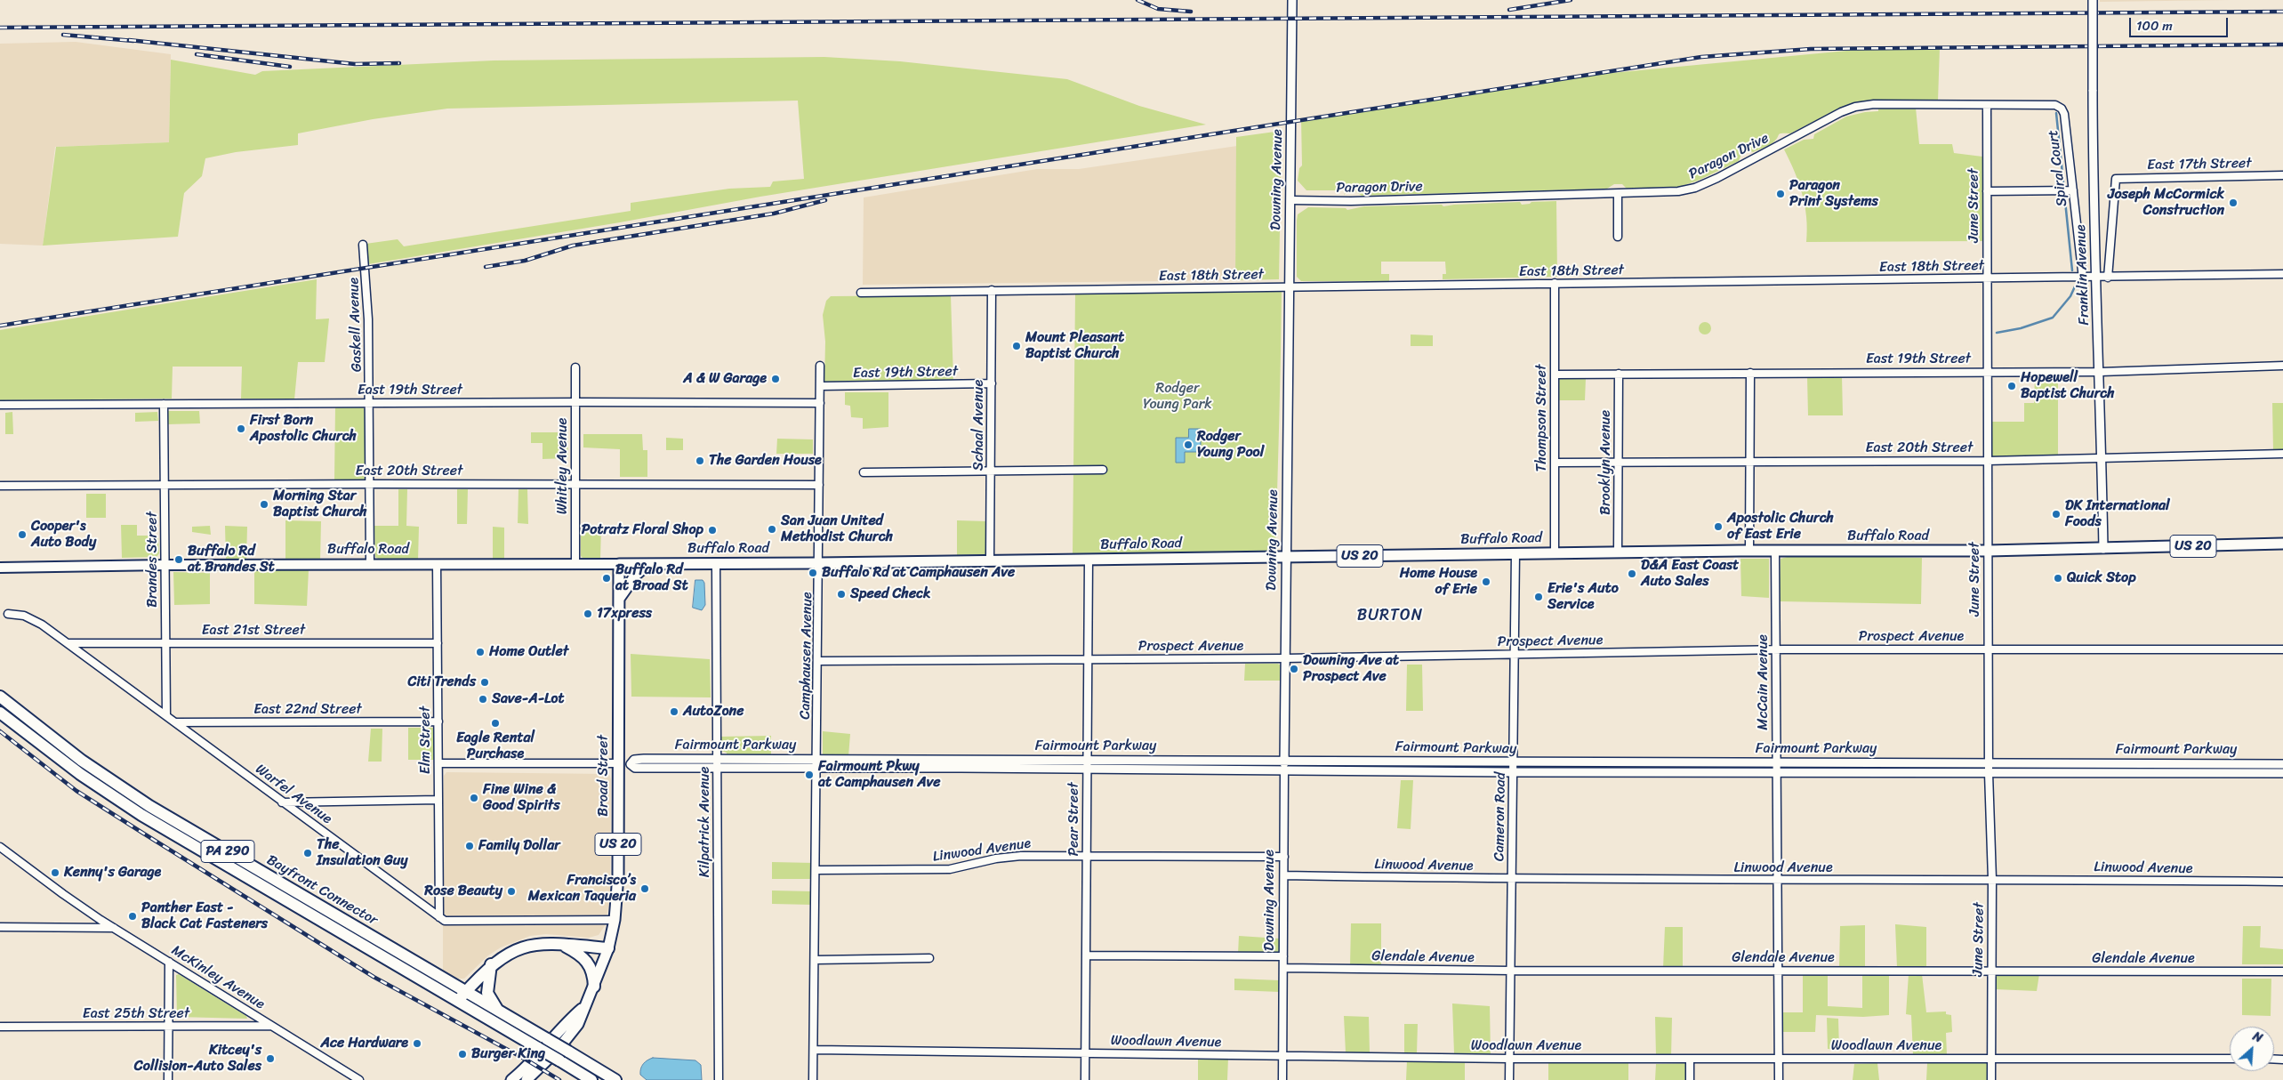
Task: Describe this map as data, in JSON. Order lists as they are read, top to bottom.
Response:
{
  "streets": {
    "highway": ["PA 290", "Bayfront Connector"],
    "main road": ["Buffalo Road", "US 20", "Broad Street"],
    "street": [
      "Paragon Drive",
      "East 17th Street",
      "Spiral Court",
      "Downing Avenue",
      "June Street",
      "East 18th Street",
      "Franklin Avenue",
      "Gaskell Avenue",
      "East 19th Street",
      "Thompson Street",
      "Schaal Avenue",
      "East 20th Street",
      "Brooklyn Avenue",
      "Whitley Avenue",
      "Brandes Street",
      "East 21st Street",
      "Prospect Avenue",
      "Camphausen Avenue",
      "McCain Avenue",
      "East 22nd Street",
      "Elm Street",
      "Fairmount Parkway",
      "Warfel Avenue",
      "Cameron Road",
      "Pear Street",
      "Kilpatrick Avenue",
      "Linwood Avenue",
      "Glendale Avenue",
      "McKinley Avenue",
      "East 25th Street",
      "Woodlawn Avenue"
    ]
  },
  "crossings": [
    ["Paragon Drive", "Spiral Court"],
    ["Paragon Drive", "Downing Avenue"],
    ["Paragon Drive", "June Street"],
    ["East 17th Street", "East 18th Street"],
    ["Spiral Court", "East 18th Street"],
    ["Downing Avenue", "East 18th Street"],
    ["Downing Avenue", "Buffalo Road"],
    ["Downing Avenue", "Prospect Avenue"],
    ["Downing Avenue", "Fairmount Parkway"],
    ["Downing Avenue", "Linwood Avenue"],
    ["Downing Avenue", "Glendale Avenue"],
    ["Downing Avenue", "Woodlawn Avenue"],
    ["June Street", "East 18th Street"],
    ["June Street", "East 19th Street"],
    ["June Street", "East 20th Street"],
    ["June Street", "Buffalo Road"],
    ["June Street", "Prospect Avenue"],
    ["June Street", "Fairmount Parkway"],
    ["June Street", "Linwood Avenue"],
    ["June Street", "Glendale Avenue"],
    ["June Street", "Woodlawn Avenue"],
    ["East 18th Street", "Franklin Avenue"],
    ["East 18th Street", "Thompson Street"],
    ["East 18th Street", "Schaal Avenue"],
    ["Franklin Avenue", "East 19th Street"],
    ["Franklin Avenue", "East 20th Street"],
    ["Franklin Avenue", "Buffalo Road"],
    ["Gaskell Avenue", "East 19th Street"],
    ["Gaskell Avenue", "East 20th Street"],
    ["Gaskell Avenue", "Buffalo Road"],
    ["East 19th Street", "Thompson Street"],
    ["East 19th Street", "Schaal Avenue"],
    ["East 19th Street", "Brooklyn Avenue"],
    ["East 19th Street", "Whitley Avenue"],
    ["East 19th Street", "Brandes Street"],
    ["East 19th Street", "Camphausen Avenue"],
    ["Thompson Street", "East 20th Street"],
    ["Thompson Street", "Buffalo Road"],
    ["Schaal Avenue", "Buffalo Road"],
    ["East 20th Street", "Brooklyn Avenue"],
    ["East 20th Street", "Whitley Avenue"],
    ["East 20th Street", "Brandes Street"],
    ["East 20th Street", "Camphausen Avenue"],
    ["Brooklyn Avenue", "Buffalo Road"],
    ["Whitley Avenue", "Buffalo Road"],
    ["Buffalo Road", "Brandes Street"],
    ["Buffalo Road", "Camphausen Avenue"],
    ["Buffalo Road", "McCain Avenue"],
    ["Buffalo Road", "Elm Street"],
    ["Buffalo Road", "Broad Street"],
    ["Buffalo Road", "Cameron Road"],
    ["Buffalo Road", "Pear Street"],
    ["Buffalo Road", "Kilpatrick Avenue"],
    ["Brandes Street", "East 21st Street"],
    ["Brandes Street", "Warfel Avenue"],
    ["East 21st Street", "Elm Street"],
    ["East 21st Street", "Warfel Avenue"],
    ["Prospect Avenue", "Camphausen Avenue"],
    ["Prospect Avenue", "McCain Avenue"],
    ["Prospect Avenue", "Cameron Road"],
    ["Prospect Avenue", "Pear Street"],
    ["Camphausen Avenue", "Fairmount Parkway"],
    ["Camphausen Avenue", "Linwood Avenue"],
    ["Camphausen Avenue", "Woodlawn Avenue"],
    ["McCain Avenue", "Fairmount Parkway"],
    ["McCain Avenue", "Linwood Avenue"],
    ["McCain Avenue", "Glendale Avenue"],
    ["McCain Avenue", "Woodlawn Avenue"],
    ["East 22nd Street", "Elm Street"],
    ["East 22nd Street", "Warfel Avenue"],
    ["Elm Street", "Fairmount Parkway"],
    ["Elm Street", "Warfel Avenue"],
    ["Fairmount Parkway", "Broad Street"],
    ["Fairmount Parkway", "Cameron Road"],
    ["Fairmount Parkway", "Pear Street"],
    ["Fairmount Parkway", "Kilpatrick Avenue"],
    ["Broad Street", "Warfel Avenue"],
    ["Cameron Road", "Linwood Avenue"],
    ["Cameron Road", "Glendale Avenue"],
    ["Cameron Road", "Woodlawn Avenue"],
    ["Pear Street", "Linwood Avenue"],
    ["Pear Street", "Woodlawn Avenue"],
    ["McKinley Avenue", "East 25th Street"]
  ],
  "districts": ["BURTON"],
  "parks": ["Rodger Young Park"],
  "places": [
    "Paragon Print Systems",
    "Joseph McCormick Construction",
    "Mount Pleasant Baptist Church",
    "A & W Garage",
    "Hopewell Baptist Church",
    "First Born Apostolic Church",
    "Rodger Young Pool",
    "The Garden House",
    "Morning Star Baptist Church",
    "DK International Foods",
    "Apostolic Church of East Erie",
    "San Juan United Methodist Church",
    "Potratz Floral Shop",
    "Cooper's Auto Body",
    "Buffalo Rd at Brandes St",
    "Buffalo Rd at Camphausen Ave",
    "D&A East Coast Auto Sales",
    "Buffalo Rd at Broad St",
    "Quick Stop",
    "Home House of Erie",
    "Speed Check",
    "Erie's Auto Service",
    "17xpress",
    "Home Outlet",
    "Downing Ave at Prospect Ave",
    "Citi Trends",
    "Save-A-Lot",
    "AutoZone",
    "Eagle Rental Purchase",
    "Fairmount Pkwy at Camphausen Ave",
    "Fine Wine & Good Spirits",
    "Family Dollar",
    "The Insulation Guy",
    "Kenny's Garage",
    "Francisco’s Mexican Taqueria",
    "Rose Beauty",
    "Panther East - Black Cat Fasteners",
    "Ace Hardware",
    "Burger King",
    "Kitcey's Collision-Auto Sales"
  ],
  "scale_bar": "100 m",
  "north": "top right"
}
